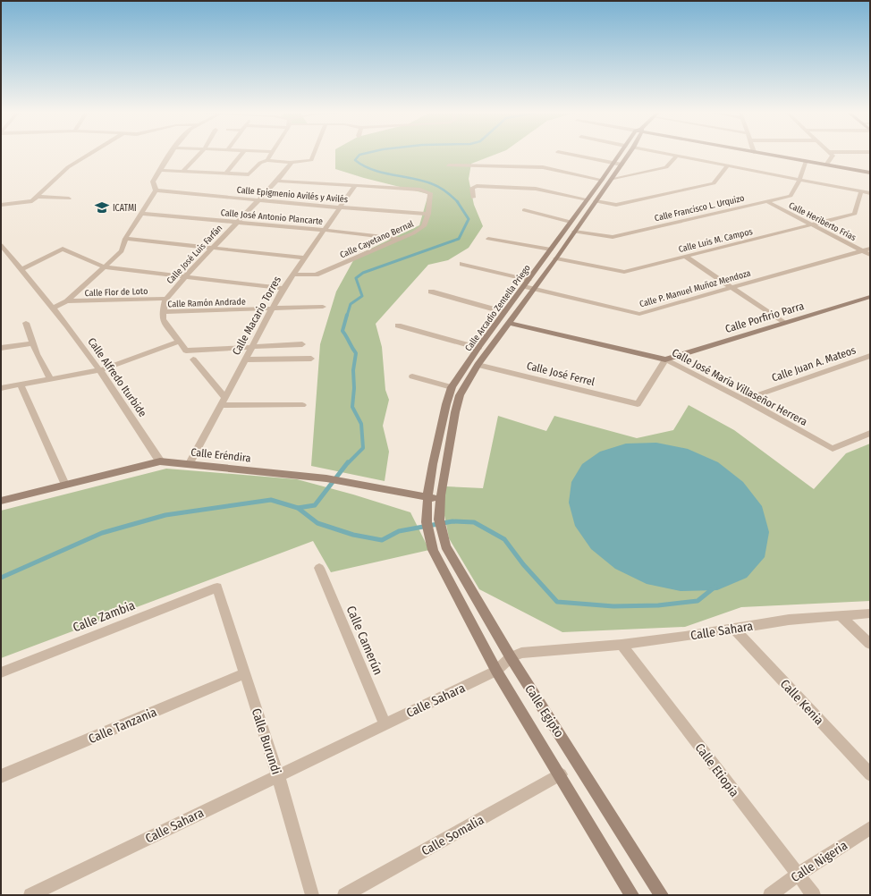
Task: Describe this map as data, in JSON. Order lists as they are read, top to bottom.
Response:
{
  "streets": {
    "street": [
      "Calle Epigmenio Avilés y Avilés",
      "Calle Francisco L. Urquizo",
      "Calle José Antonio Plancarte",
      "Calle Heriberto Frías",
      "Calle Cayetano Bernal",
      "Calle Luis M. Campos",
      "Calle José Luis Farfán",
      "Calle P. Manuel Muñoz Mendoza",
      "Calle Flor de Loto",
      "Calle Ramón Andrade",
      "Calle Arcadio Zentella Priego",
      "Calle Macario Torres",
      "Calle Porfirio Parra",
      "Calle Juan A. Mateos",
      "Calle José Ferrel",
      "Calle Alfredo Iturbide",
      "Calle José María Villaseñor Herrera",
      "Calle Eréndira",
      "Calle Zambia",
      "Calle Sahara",
      "Calle Camerún",
      "Calle Kenia",
      "Calle Egipto",
      "Calle Tanzania",
      "Calle Burundi",
      "Calle Etiopía",
      "Calle Somalia",
      "Calle Nigeria"
    ]
  },
  "crossings": [
    ["Calle Epigmenio Avilés y Avilés", "Calle Cayetano Bernal"],
    ["Calle Epigmenio Avilés y Avilés", "Calle José Luis Farfán"],
    ["Calle Epigmenio Avilés y Avilés", "Calle Macario Torres"],
    ["Calle Francisco L. Urquizo", "Calle Heriberto Frías"],
    ["Calle Francisco L. Urquizo", "Calle Arcadio Zentella Priego"],
    ["Calle José Antonio Plancarte", "Calle Cayetano Bernal"],
    ["Calle José Antonio Plancarte", "Calle José Luis Farfán"],
    ["Calle José Antonio Plancarte", "Calle Macario Torres"],
    ["Calle Heriberto Frías", "Calle Luis M. Campos"],
    ["Calle Heriberto Frías", "Calle P. Manuel Muñoz Mendoza"],
    ["Calle Cayetano Bernal", "Calle Macario Torres"],
    ["Calle Luis M. Campos", "Calle Arcadio Zentella Priego"],
    ["Calle José Luis Farfán", "Calle Flor de Loto"],
    ["Calle José Luis Farfán", "Calle Ramón Andrade"],
    ["Calle P. Manuel Muñoz Mendoza", "Calle Arcadio Zentella Priego"],
    ["Calle Ramón Andrade", "Calle Macario Torres"],
    ["Calle Arcadio Zentella Priego", "Calle José Ferrel"],
    ["Calle Arcadio Zentella Priego", "Calle José María Villaseñor Herrera"],
    ["Calle Arcadio Zentella Priego", "Calle Eréndira"],
    ["Calle Arcadio Zentella Priego", "Calle Egipto"],
    ["Calle Macario Torres", "Calle Eréndira"],
    ["Calle Porfirio Parra", "Calle José Ferrel"],
    ["Calle Porfirio Parra", "Calle José María Villaseñor Herrera"],
    ["Calle Juan A. Mateos", "Calle José María Villaseñor Herrera"],
    ["Calle José Ferrel", "Calle José María Villaseñor Herrera"],
    ["Calle Alfredo Iturbide", "Calle Eréndira"],
    ["Calle Zambia", "Calle Burundi"],
    ["Calle Sahara", "Calle Camerún"],
    ["Calle Sahara", "Calle Kenia"],
    ["Calle Sahara", "Calle Egipto"],
    ["Calle Sahara", "Calle Burundi"],
    ["Calle Sahara", "Calle Etiopía"],
    ["Calle Egipto", "Calle Somalia"],
    ["Calle Tanzania", "Calle Burundi"],
    ["Calle Etiopía", "Calle Nigeria"]
  ],
  "places": {
    "school or university": ["ICATMI"]
  }
}
